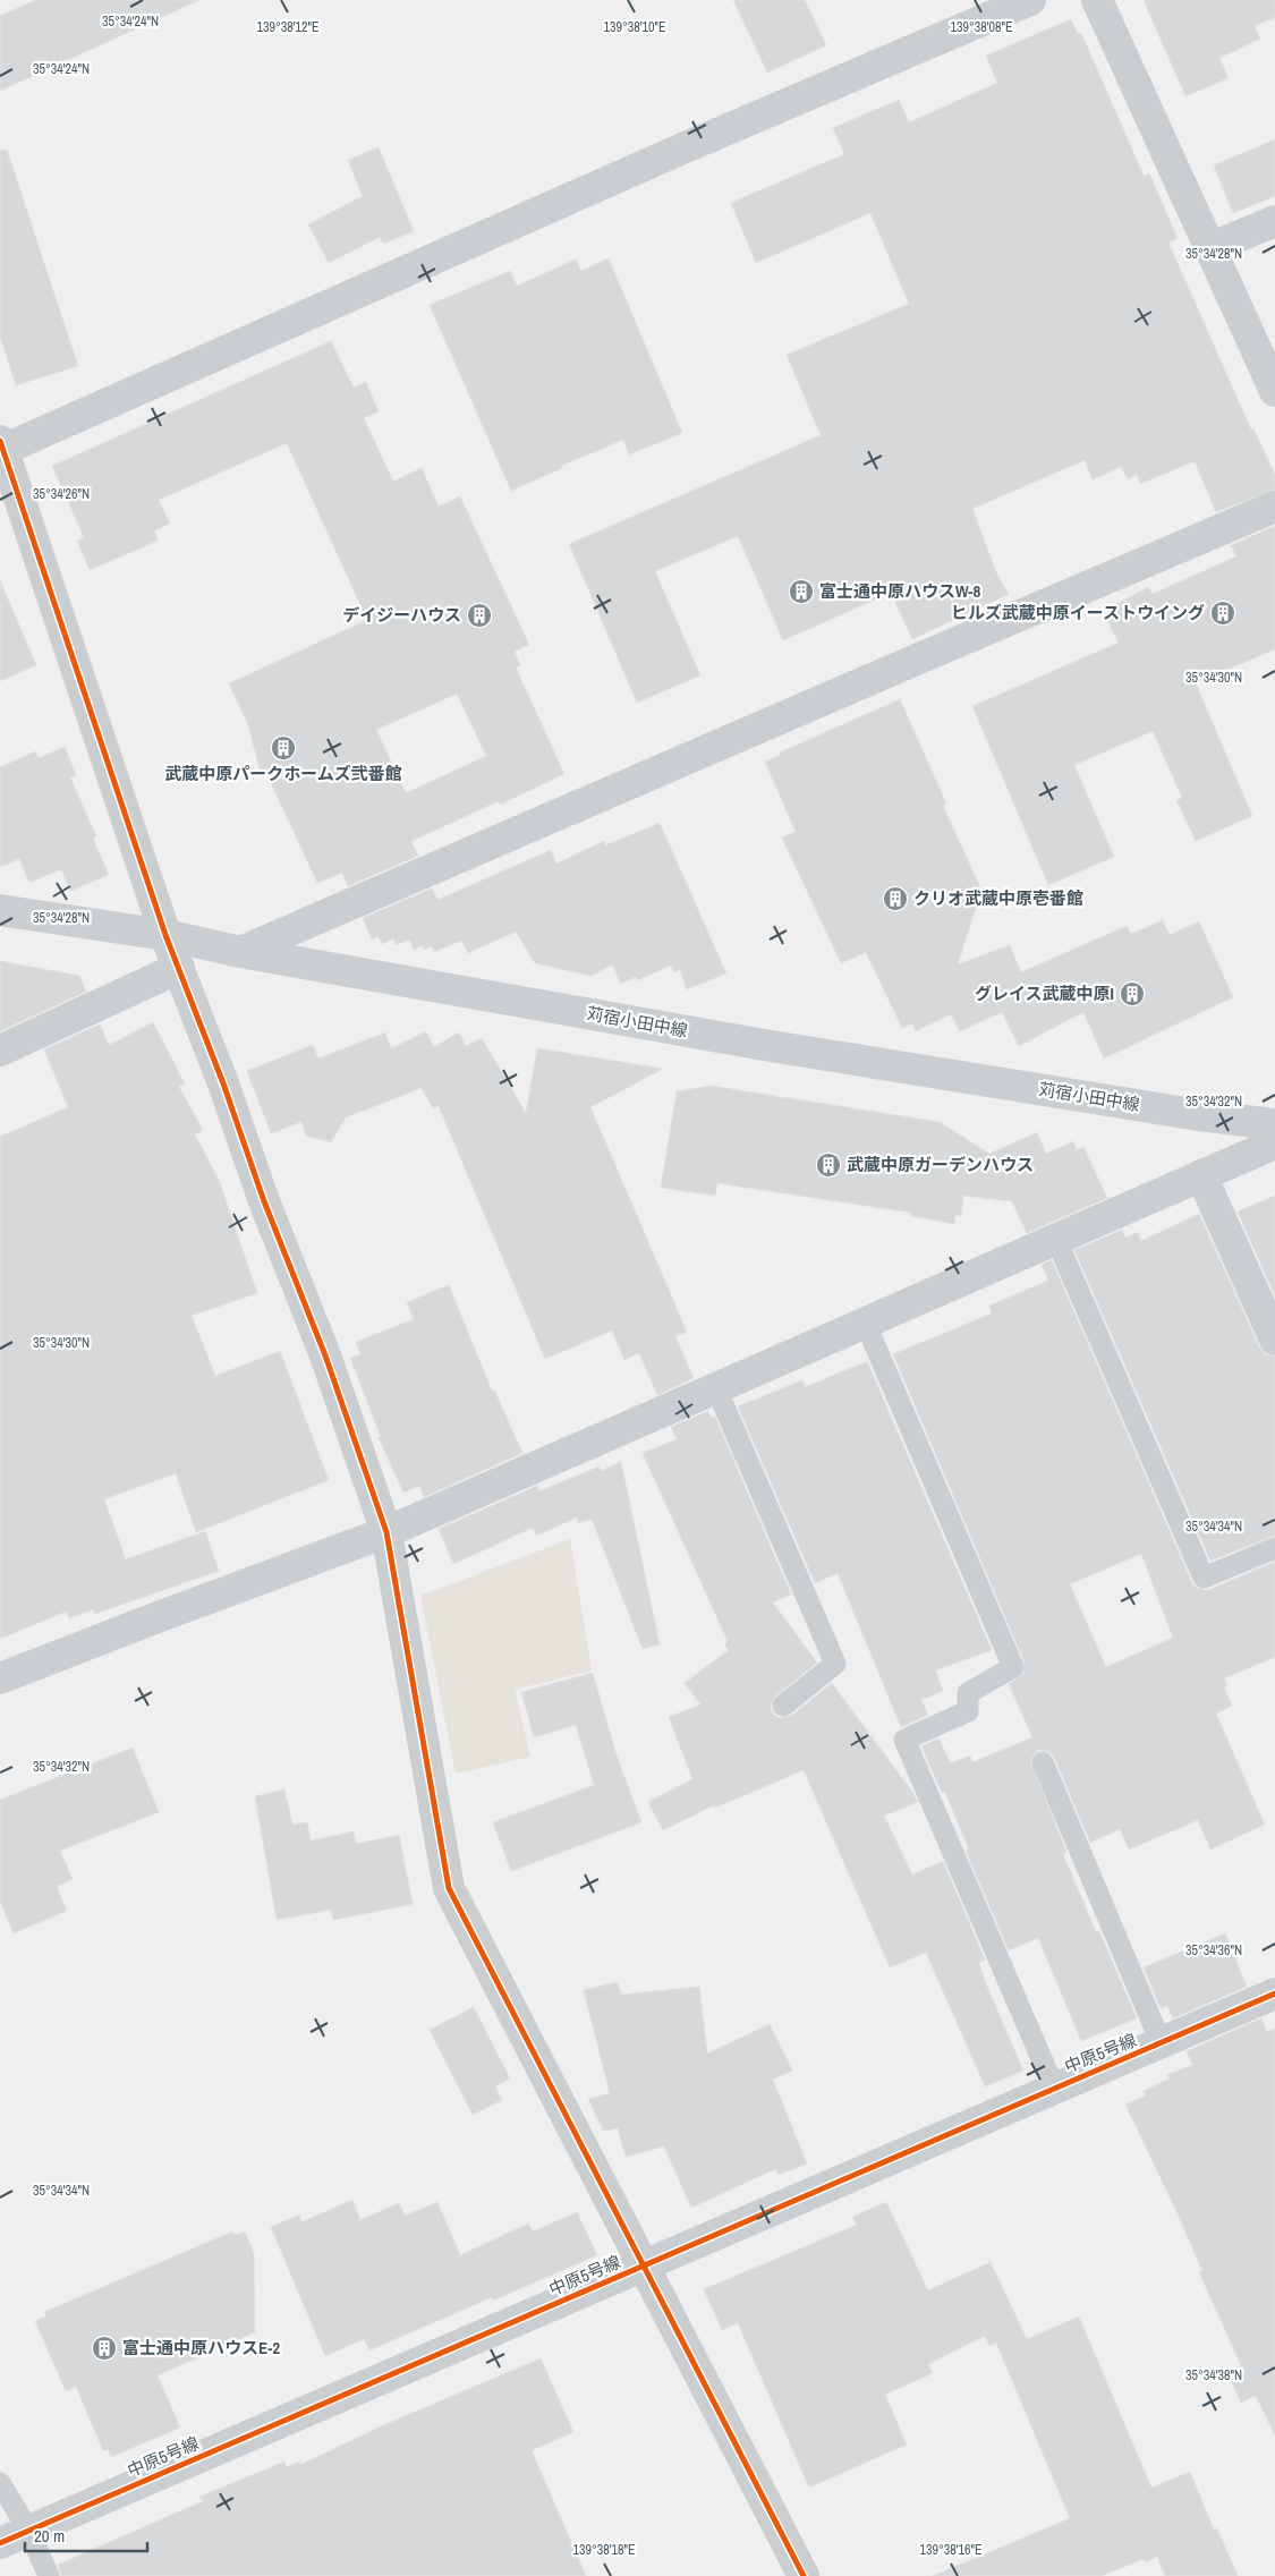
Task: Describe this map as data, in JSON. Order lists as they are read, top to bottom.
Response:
{
  "streets": {
    "street": ["苅宿小田中線", "中原5号線"]
  },
  "places": {
    "building": [
      "富士通中原ハウスW-8",
      "ヒルズ武蔵中原イーストウイング",
      "デイジーハウス",
      "武蔵中原パークホームズ弐番館",
      "クリオ武蔵中原壱番館",
      "グレイス武蔵中原I",
      "武蔵中原ガーデンハウス",
      "富士通中原ハウスE-2"
    ]
  },
  "scale_bar": "20 m",
  "coordinates": [
    "35°34'24\"N",
    "139°38'12\"E",
    "139°38'10\"E",
    "139°38'08\"E",
    "35°34'28\"N",
    "35°34'26\"N",
    "35°34'30\"N",
    "35°34'32\"N",
    "35°34'34\"N",
    "35°34'36\"N",
    "35°34'38\"N",
    "139°38'18\"E",
    "139°38'16\"E"
  ]
}
